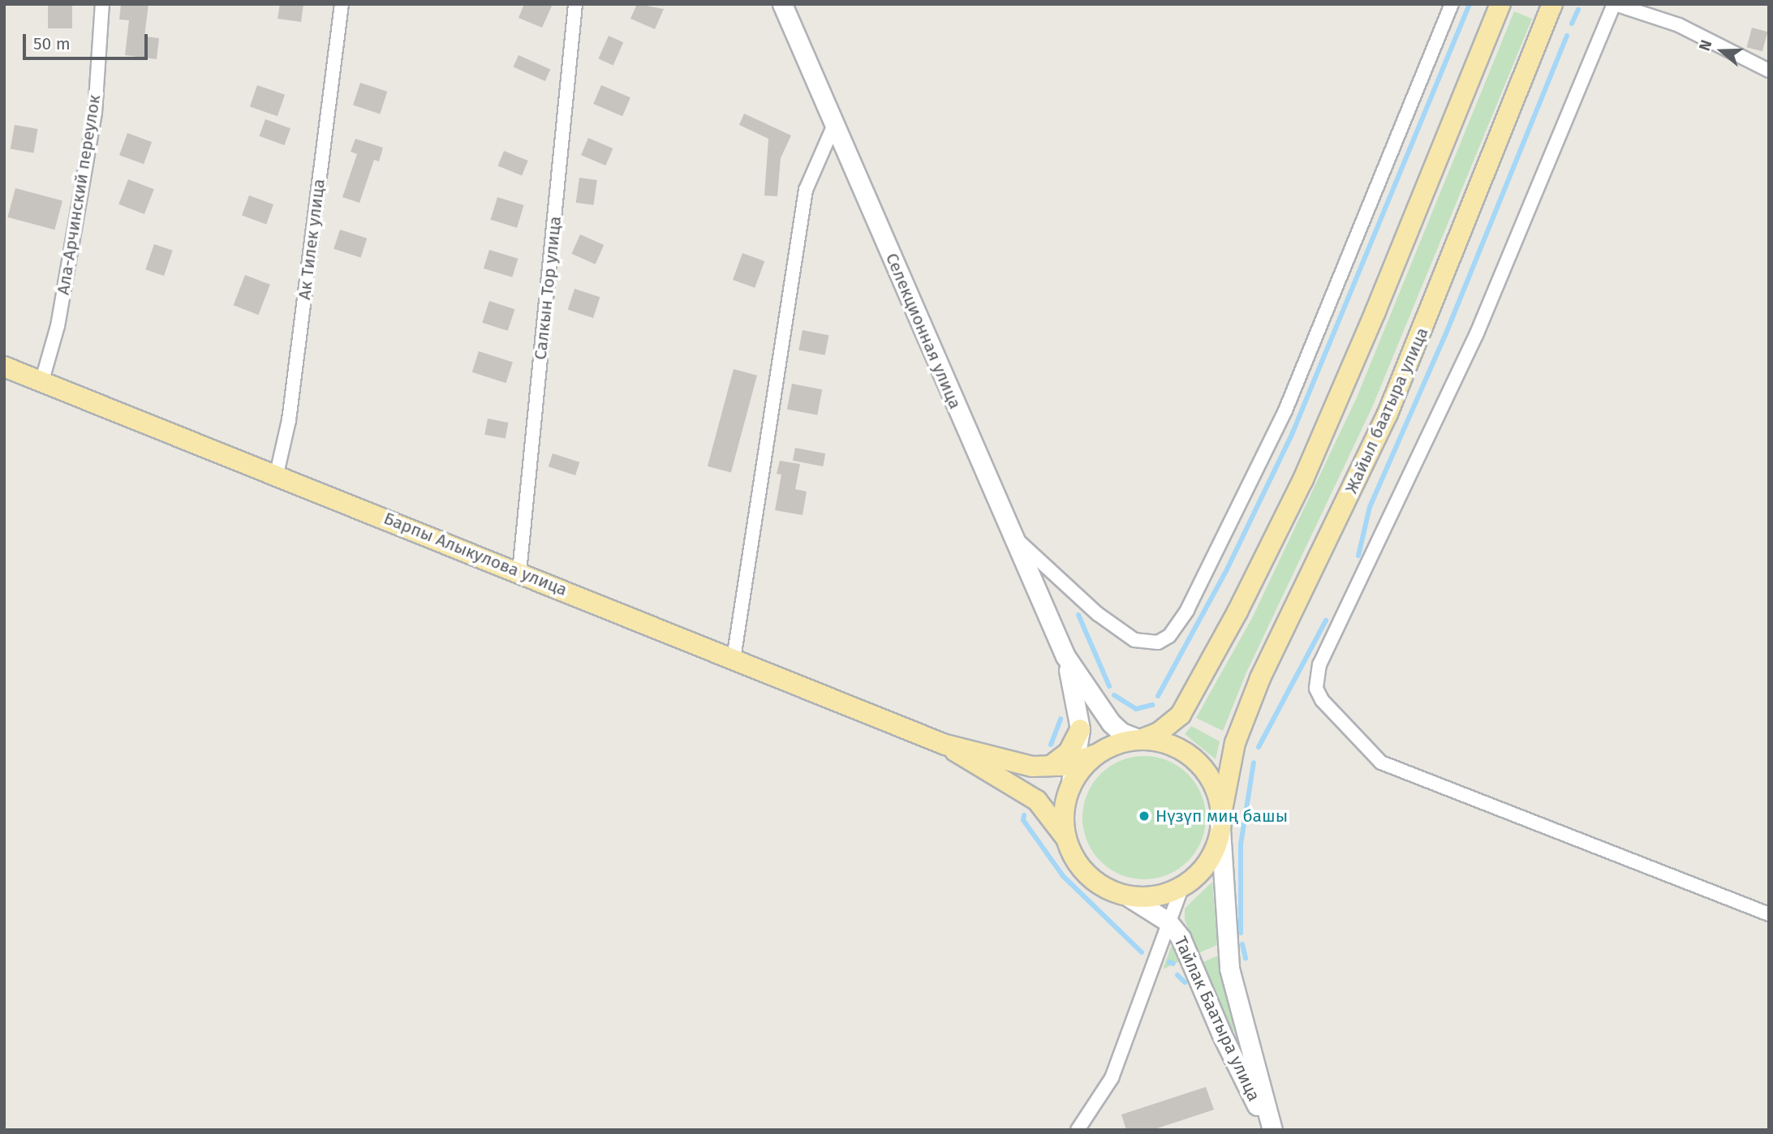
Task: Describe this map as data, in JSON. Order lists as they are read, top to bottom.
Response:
{
  "streets": {
    "main road": ["Жайыл баатыра улица", "Барпы Алыкулова улица"],
    "street": [
      "Ала-Арчинский переулок",
      "Ак Тилек улица",
      "Салкын Тор улица",
      "Селекционная улица",
      "Тайлак Баатыра улица"
    ]
  },
  "crossings": [
    ["Ала-Арчинский переулок", "Барпы Алыкулова улица"],
    ["Ак Тилек улица", "Барпы Алыкулова улица"],
    ["Салкын Тор улица", "Барпы Алыкулова улица"],
    ["Селекционная улица", "Жайыл баатыра улица"],
    ["Селекционная улица", "Барпы Алыкулова улица"],
    ["Селекционная улица", "Тайлак Баатыра улица"],
    ["Жайыл баатыра улица", "Барпы Алыкулова улица"],
    ["Жайыл баатыра улица", "Тайлак Баатыра улица"],
    ["Барпы Алыкулова улица", "Тайлак Баатыра улица"]
  ],
  "places": ["Нүзүп миң башы"],
  "scale_bar": "50 m",
  "north": "left"
}
